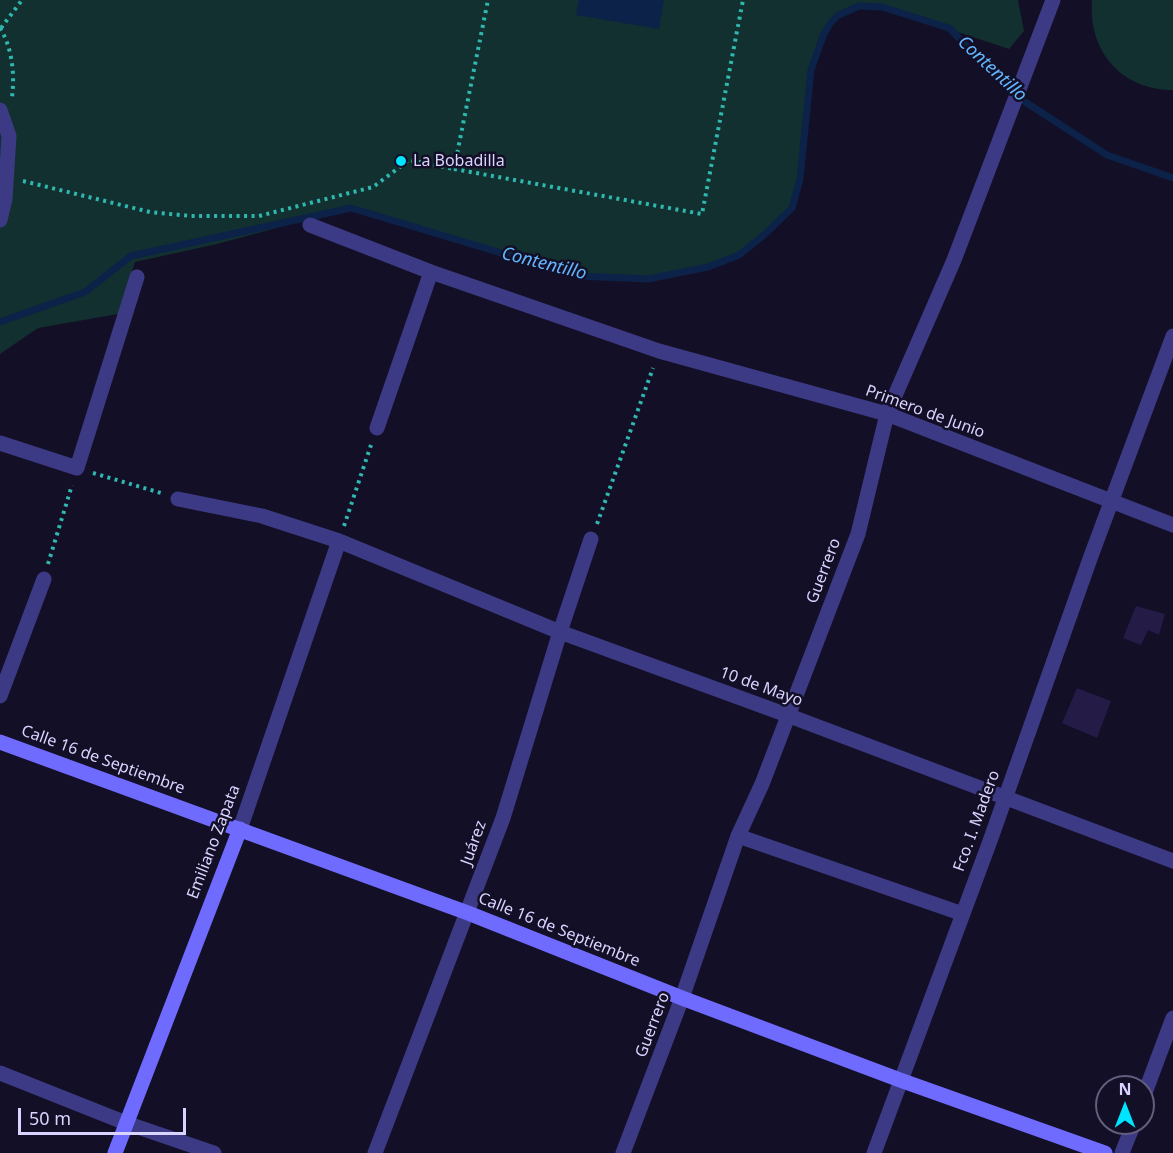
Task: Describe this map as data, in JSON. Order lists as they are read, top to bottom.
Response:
{
  "streets": {
    "street": [
      "Primero de Junio",
      "Guerrero",
      "10 de Mayo",
      "Calle 16 de Septiembre",
      "Fco. I. Madero",
      "Emiliano Zapata",
      "Juárez"
    ]
  },
  "crossings": [
    ["Primero de Junio", "Guerrero"],
    ["Primero de Junio", "Fco. I. Madero"],
    ["Guerrero", "10 de Mayo"],
    ["Guerrero", "Calle 16 de Septiembre"],
    ["10 de Mayo", "Fco. I. Madero"],
    ["10 de Mayo", "Emiliano Zapata"],
    ["10 de Mayo", "Juárez"],
    ["Calle 16 de Septiembre", "Fco. I. Madero"],
    ["Calle 16 de Septiembre", "Emiliano Zapata"],
    ["Calle 16 de Septiembre", "Juárez"]
  ],
  "water": ["Contentillo"],
  "places": ["La Bobadilla"],
  "scale_bar": "50 m",
  "north": "top"
}
